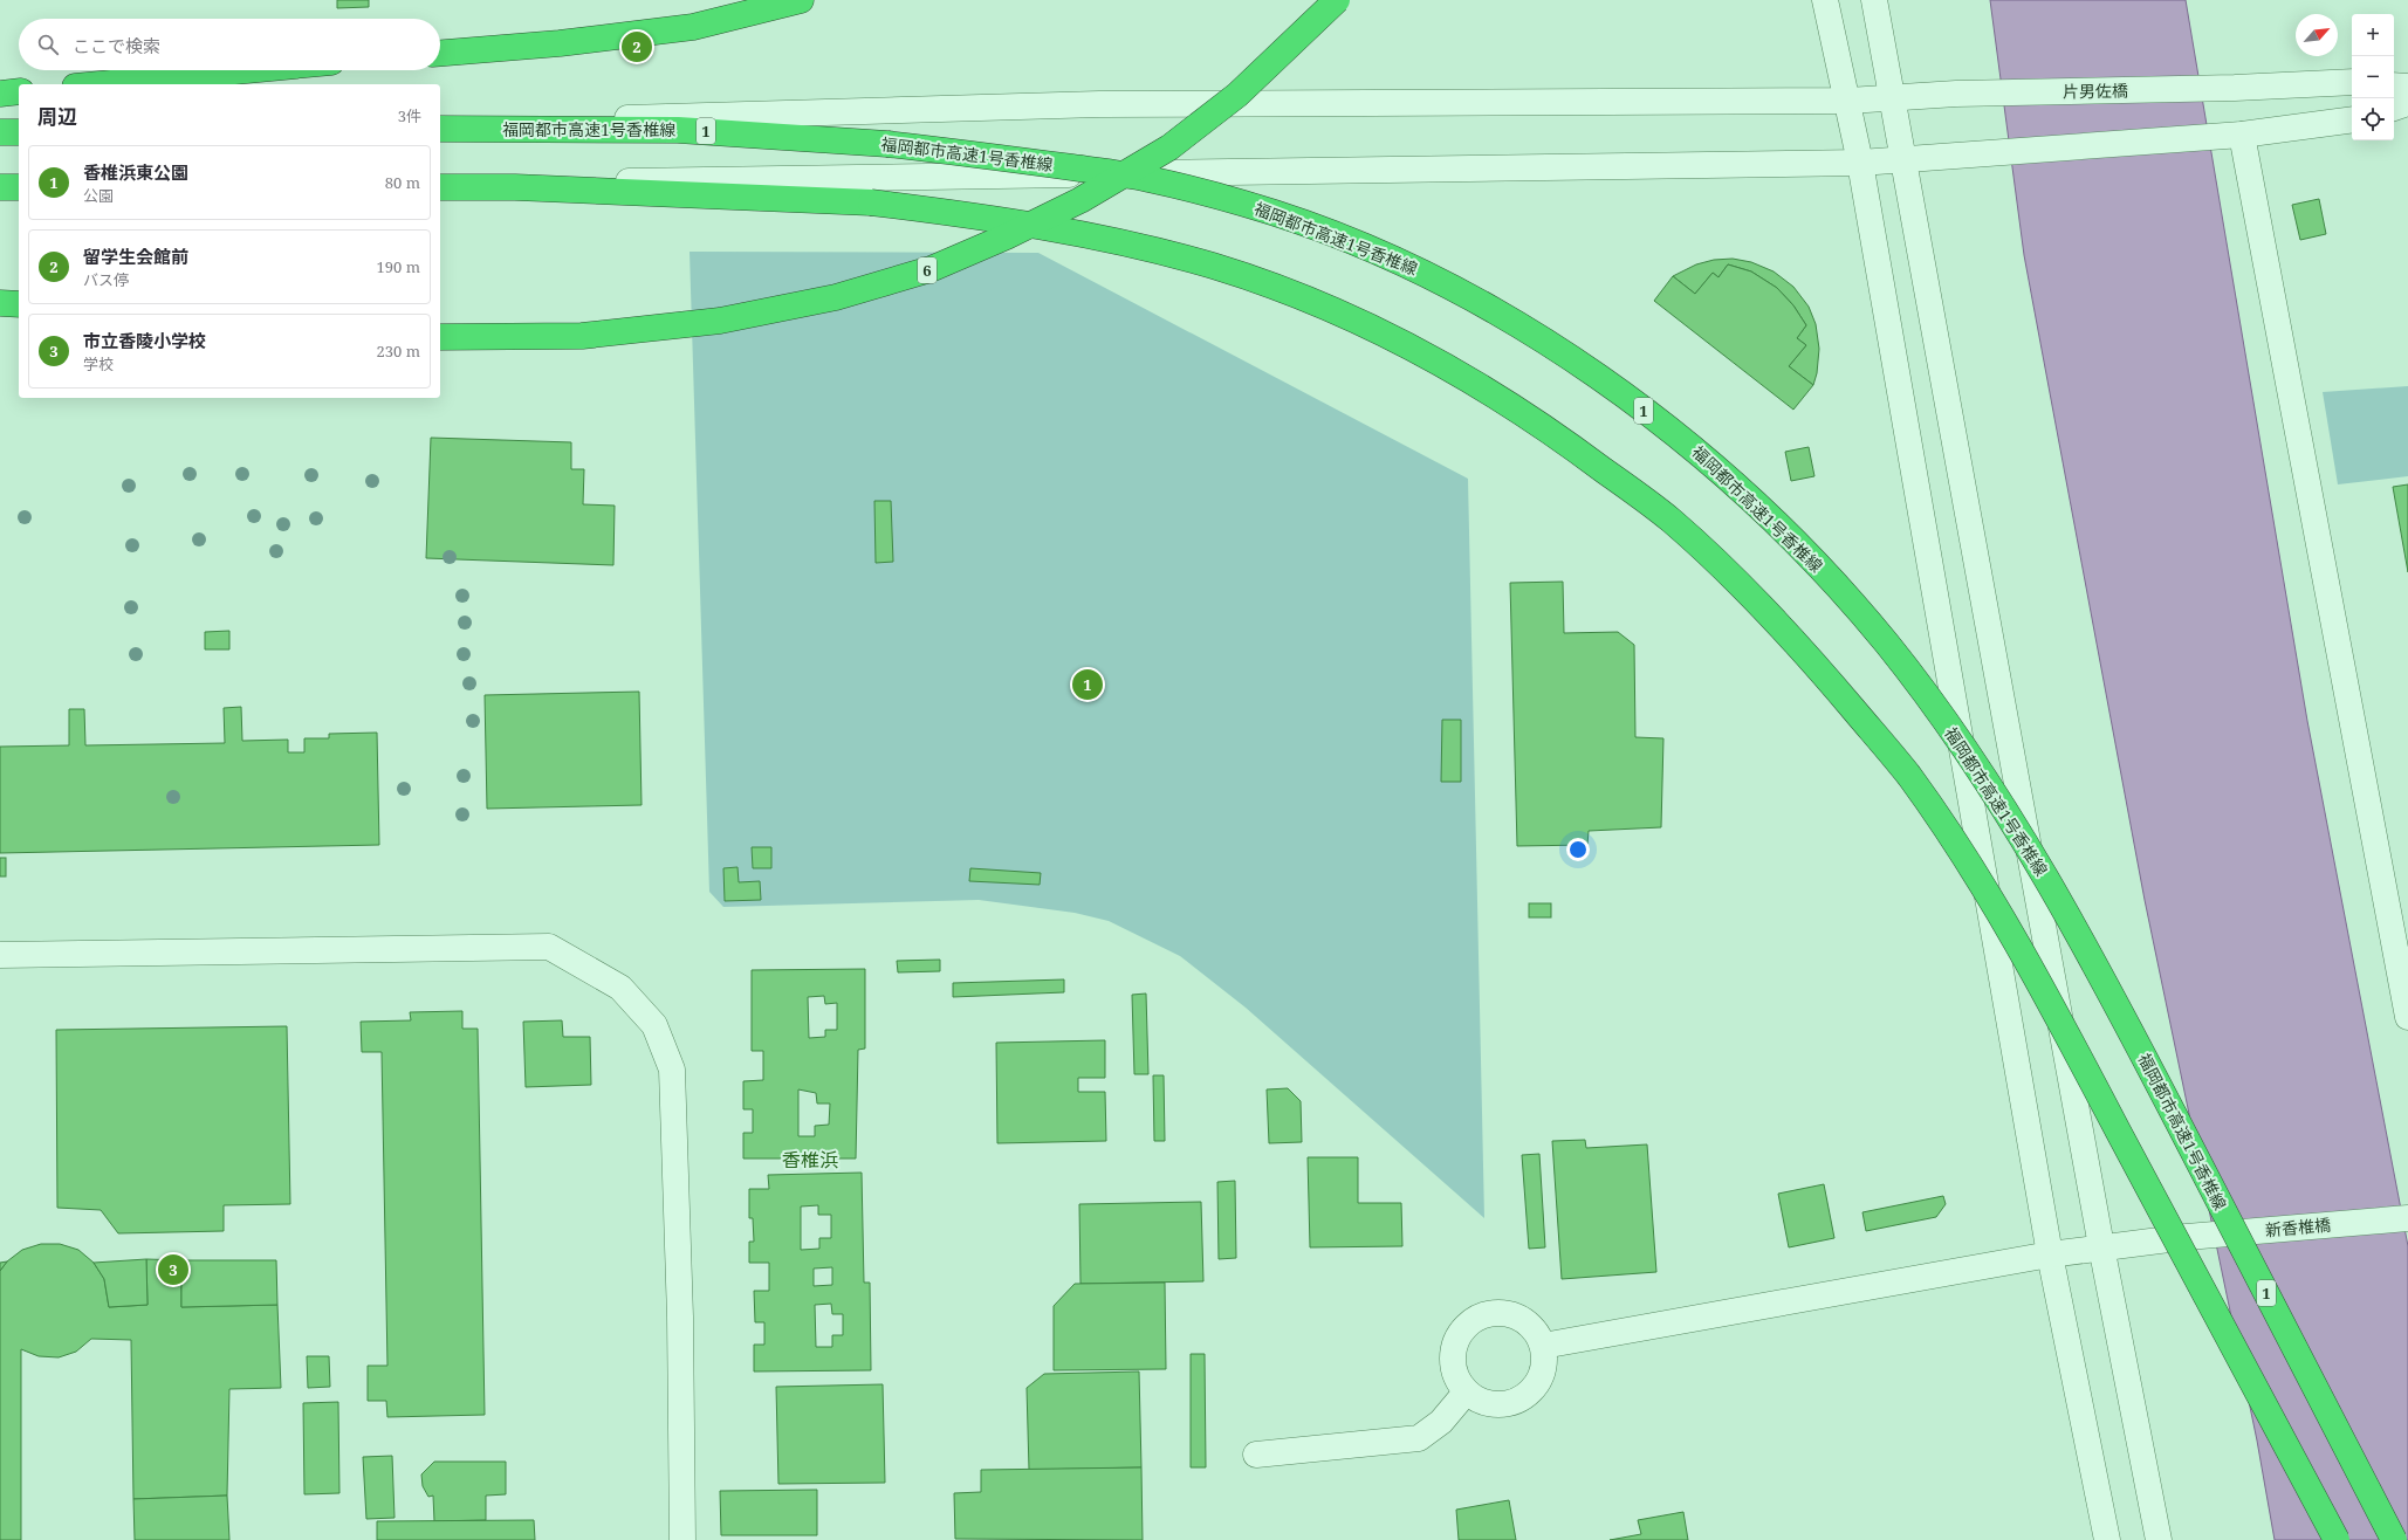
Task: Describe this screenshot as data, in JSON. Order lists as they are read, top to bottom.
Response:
{
  "streets": {
    "highway": ["福岡都市高速1号香椎線", "1", "6"],
    "street": ["片男佐橋", "新香椎橋"]
  },
  "districts": ["香椎浜"],
  "north": "top right",
  "page": {
    "map_buttons": ["+", "−"],
    "search": "ここで検索",
    "pins": ["2", "1", "3"],
    "heading": ["周辺", "3件"],
    "list": [
      {
        "mark": "1",
        "name": "香椎浜東公園",
        "note": "公園",
        "value": "80 m"
      },
      {
        "mark": "2",
        "name": "留学生会館前",
        "note": "バス停",
        "value": "190 m"
      },
      {
        "mark": "3",
        "name": "市立香陵小学校",
        "note": "学校",
        "value": "230 m"
      }
    ]
  }
}
